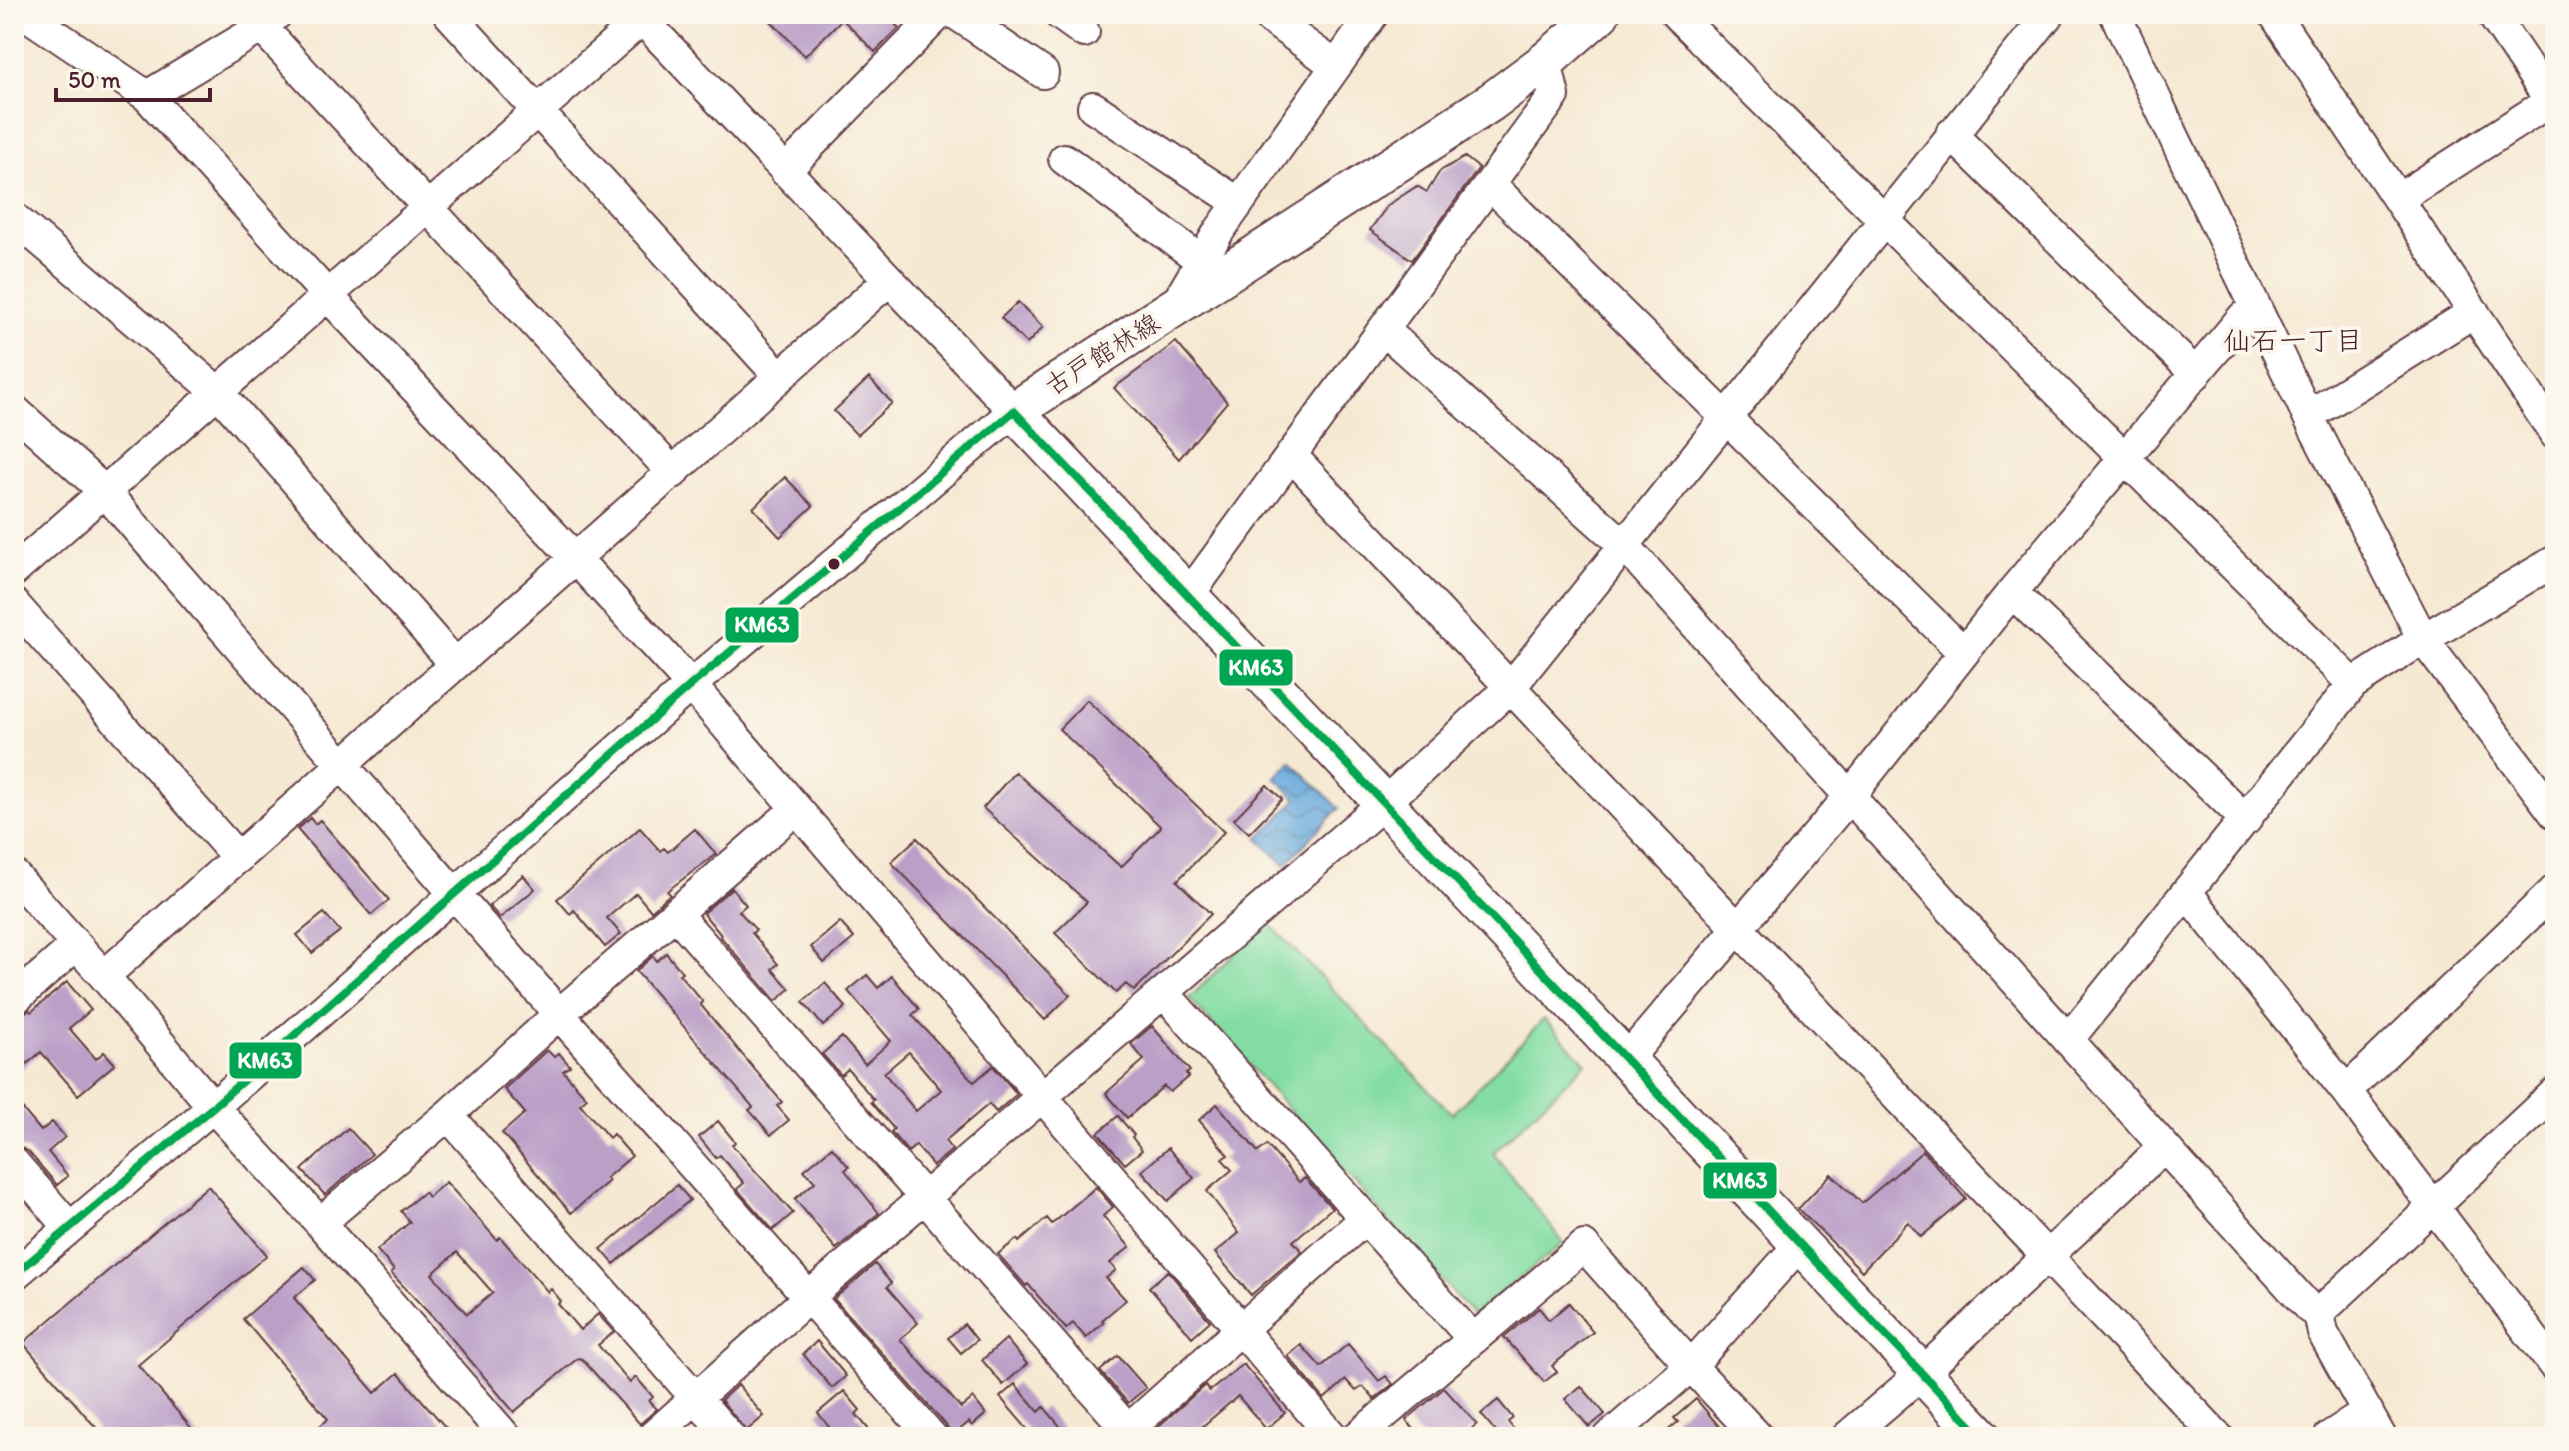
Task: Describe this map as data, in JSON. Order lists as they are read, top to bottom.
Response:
{
  "streets": {
    "main road": ["古戸館林線"]
  },
  "districts": ["仙石一丁目"],
  "lines": ["transit line KM63"],
  "scale_bar": "50 m"
}
